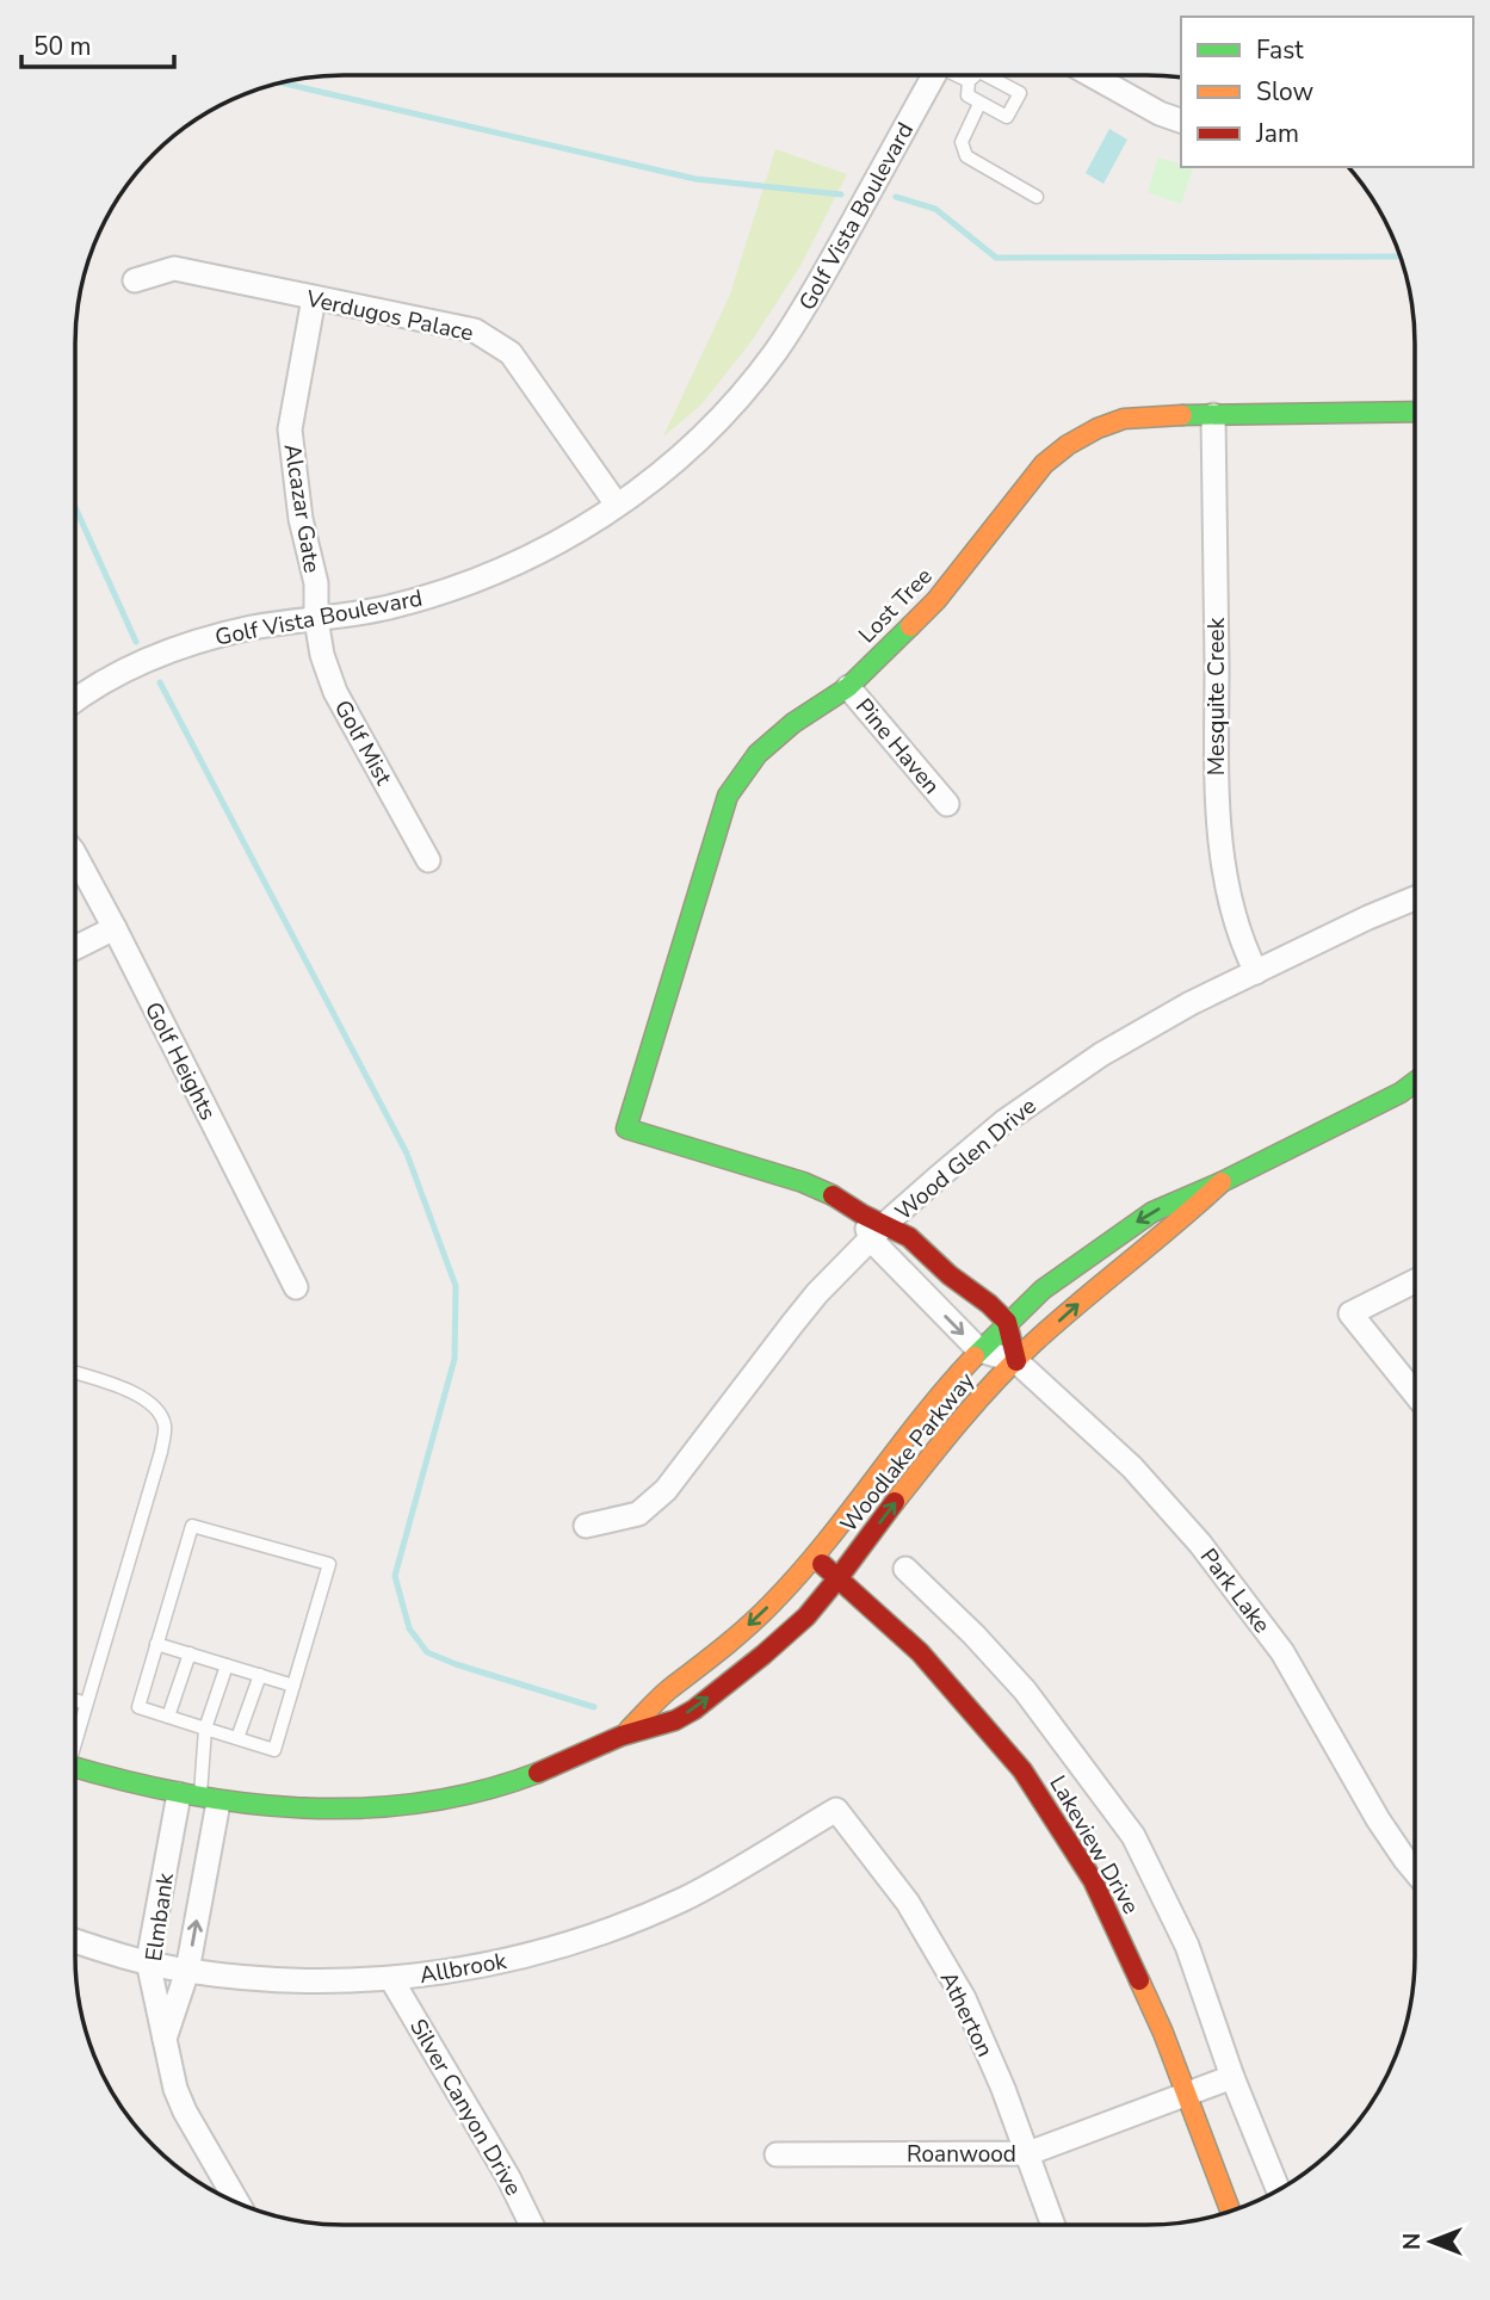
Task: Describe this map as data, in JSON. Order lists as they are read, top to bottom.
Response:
{
  "streets": {
    "street": [
      "Golf Vista Boulevard",
      "Verdugos Palace",
      "Alcazar Gate",
      "Lost Tree",
      "Mesquite Creek",
      "Golf Mist",
      "Pine Haven",
      "Golf Heights",
      "Wood Glen Drive",
      "Woodlake Parkway",
      "Park Lake",
      "Lakeview Drive",
      "Elmbank",
      "Allbrook",
      "Atherton",
      "Silver Canyon Drive",
      "Roanwood"
    ]
  },
  "crossings": [
    ["Golf Vista Boulevard", "Verdugos Palace"],
    ["Golf Vista Boulevard", "Alcazar Gate"],
    ["Golf Vista Boulevard", "Golf Mist"],
    ["Verdugos Palace", "Alcazar Gate"],
    ["Alcazar Gate", "Golf Mist"],
    ["Lost Tree", "Mesquite Creek"],
    ["Lost Tree", "Pine Haven"],
    ["Mesquite Creek", "Wood Glen Drive"],
    ["Woodlake Parkway", "Park Lake"],
    ["Woodlake Parkway", "Lakeview Drive"],
    ["Woodlake Parkway", "Elmbank"],
    ["Lakeview Drive", "Roanwood"],
    ["Elmbank", "Allbrook"],
    ["Allbrook", "Atherton"],
    ["Allbrook", "Silver Canyon Drive"],
    ["Atherton", "Roanwood"]
  ],
  "legend": ["Fast", "Slow", "Jam"],
  "scale_bar": "50 m",
  "north": "left"
}
